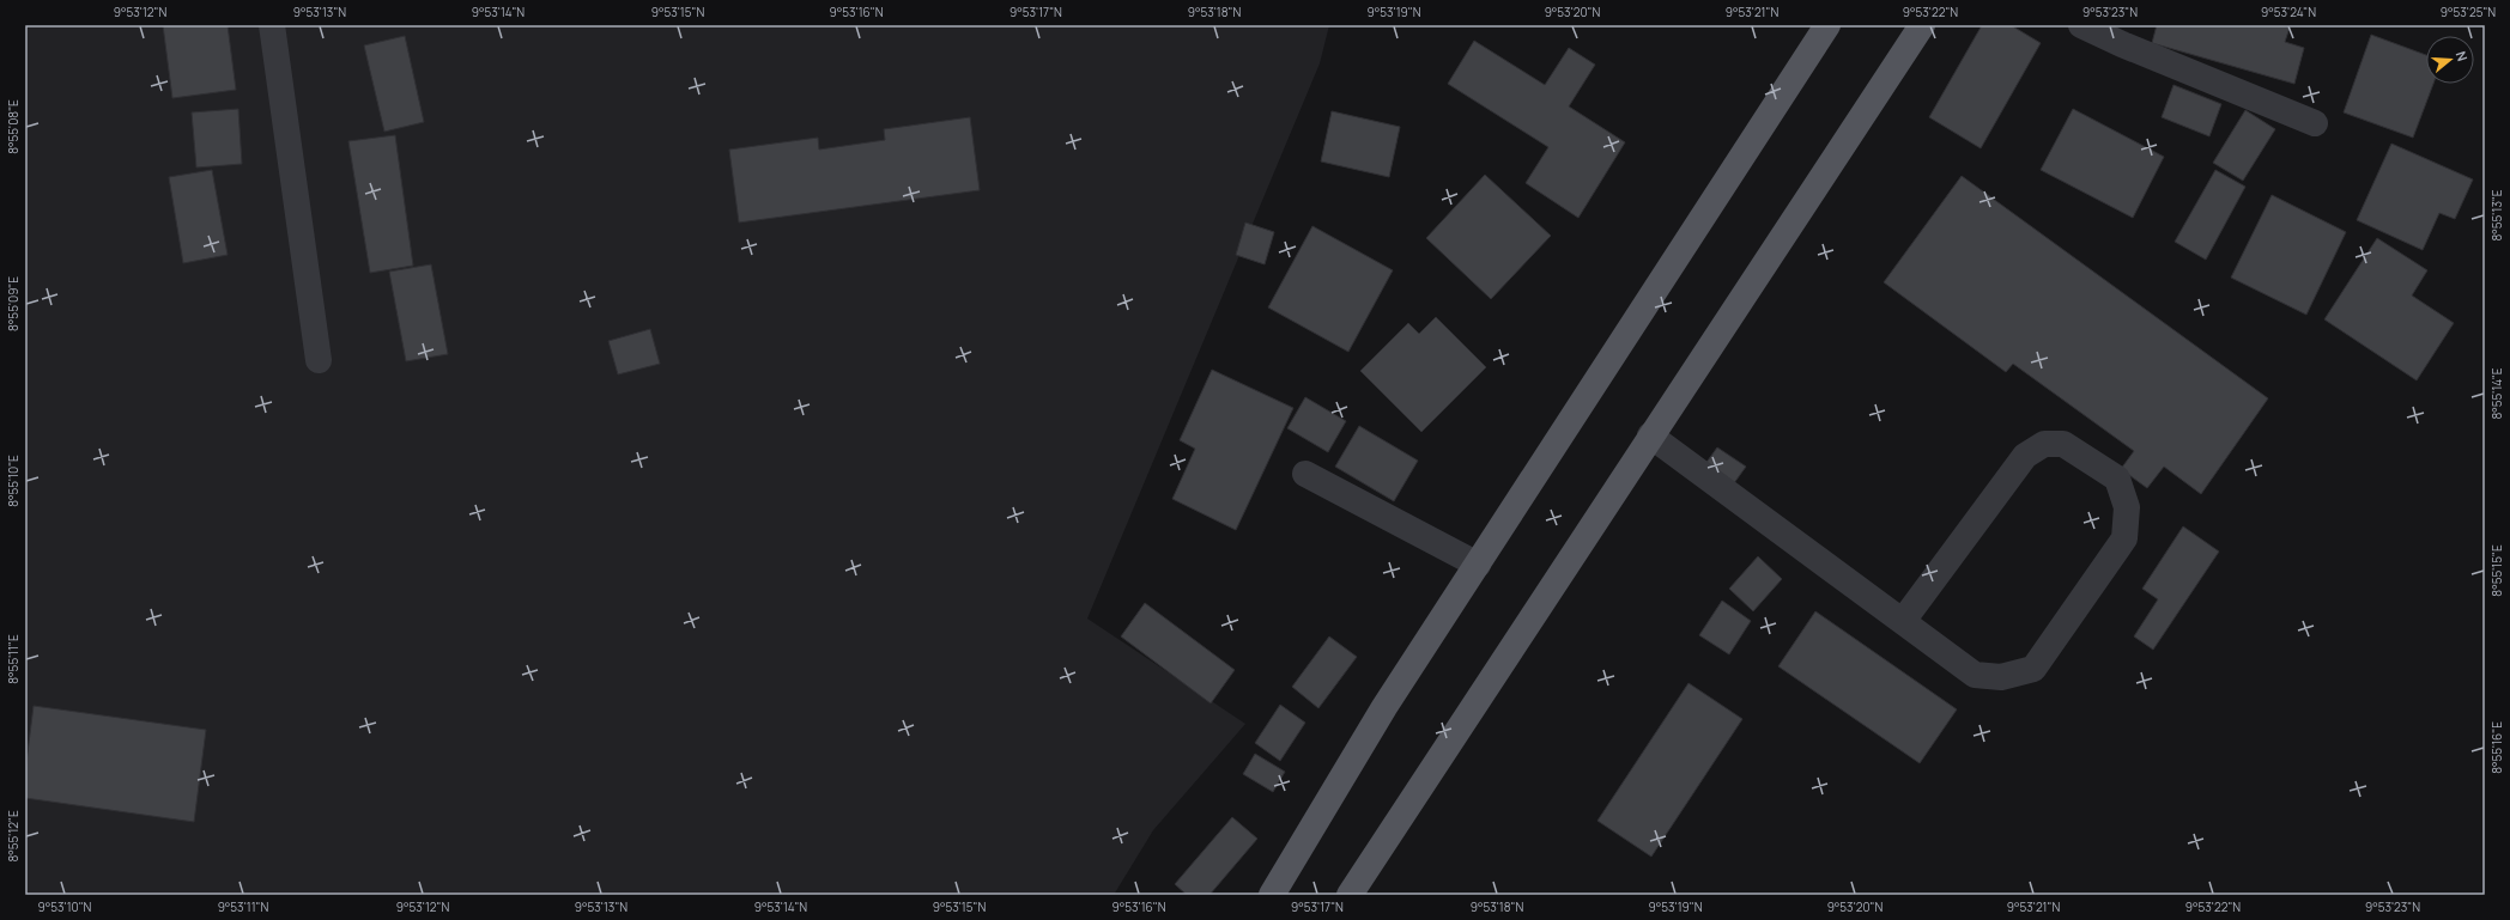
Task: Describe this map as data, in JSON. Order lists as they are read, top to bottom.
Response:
{
  "north": "right",
  "coordinates": [
    "9°53'12\"N",
    "9°53'13\"N",
    "9°53'14\"N",
    "9°53'15\"N",
    "9°53'16\"N",
    "9°53'17\"N",
    "9°53'18\"N",
    "9°53'19\"N",
    "9°53'20\"N",
    "9°53'21\"N",
    "9°53'22\"N",
    "9°53'23\"N",
    "9°53'24\"N",
    "9°53'25\"N",
    "8°55'08\"E",
    "8°55'13\"E",
    "8°55'09\"E",
    "8°55'14\"E",
    "8°55'10\"E",
    "8°55'15\"E",
    "8°55'11\"E",
    "8°55'16\"E",
    "8°55'12\"E",
    "9°53'10\"N",
    "9°53'11\"N"
  ]
}
